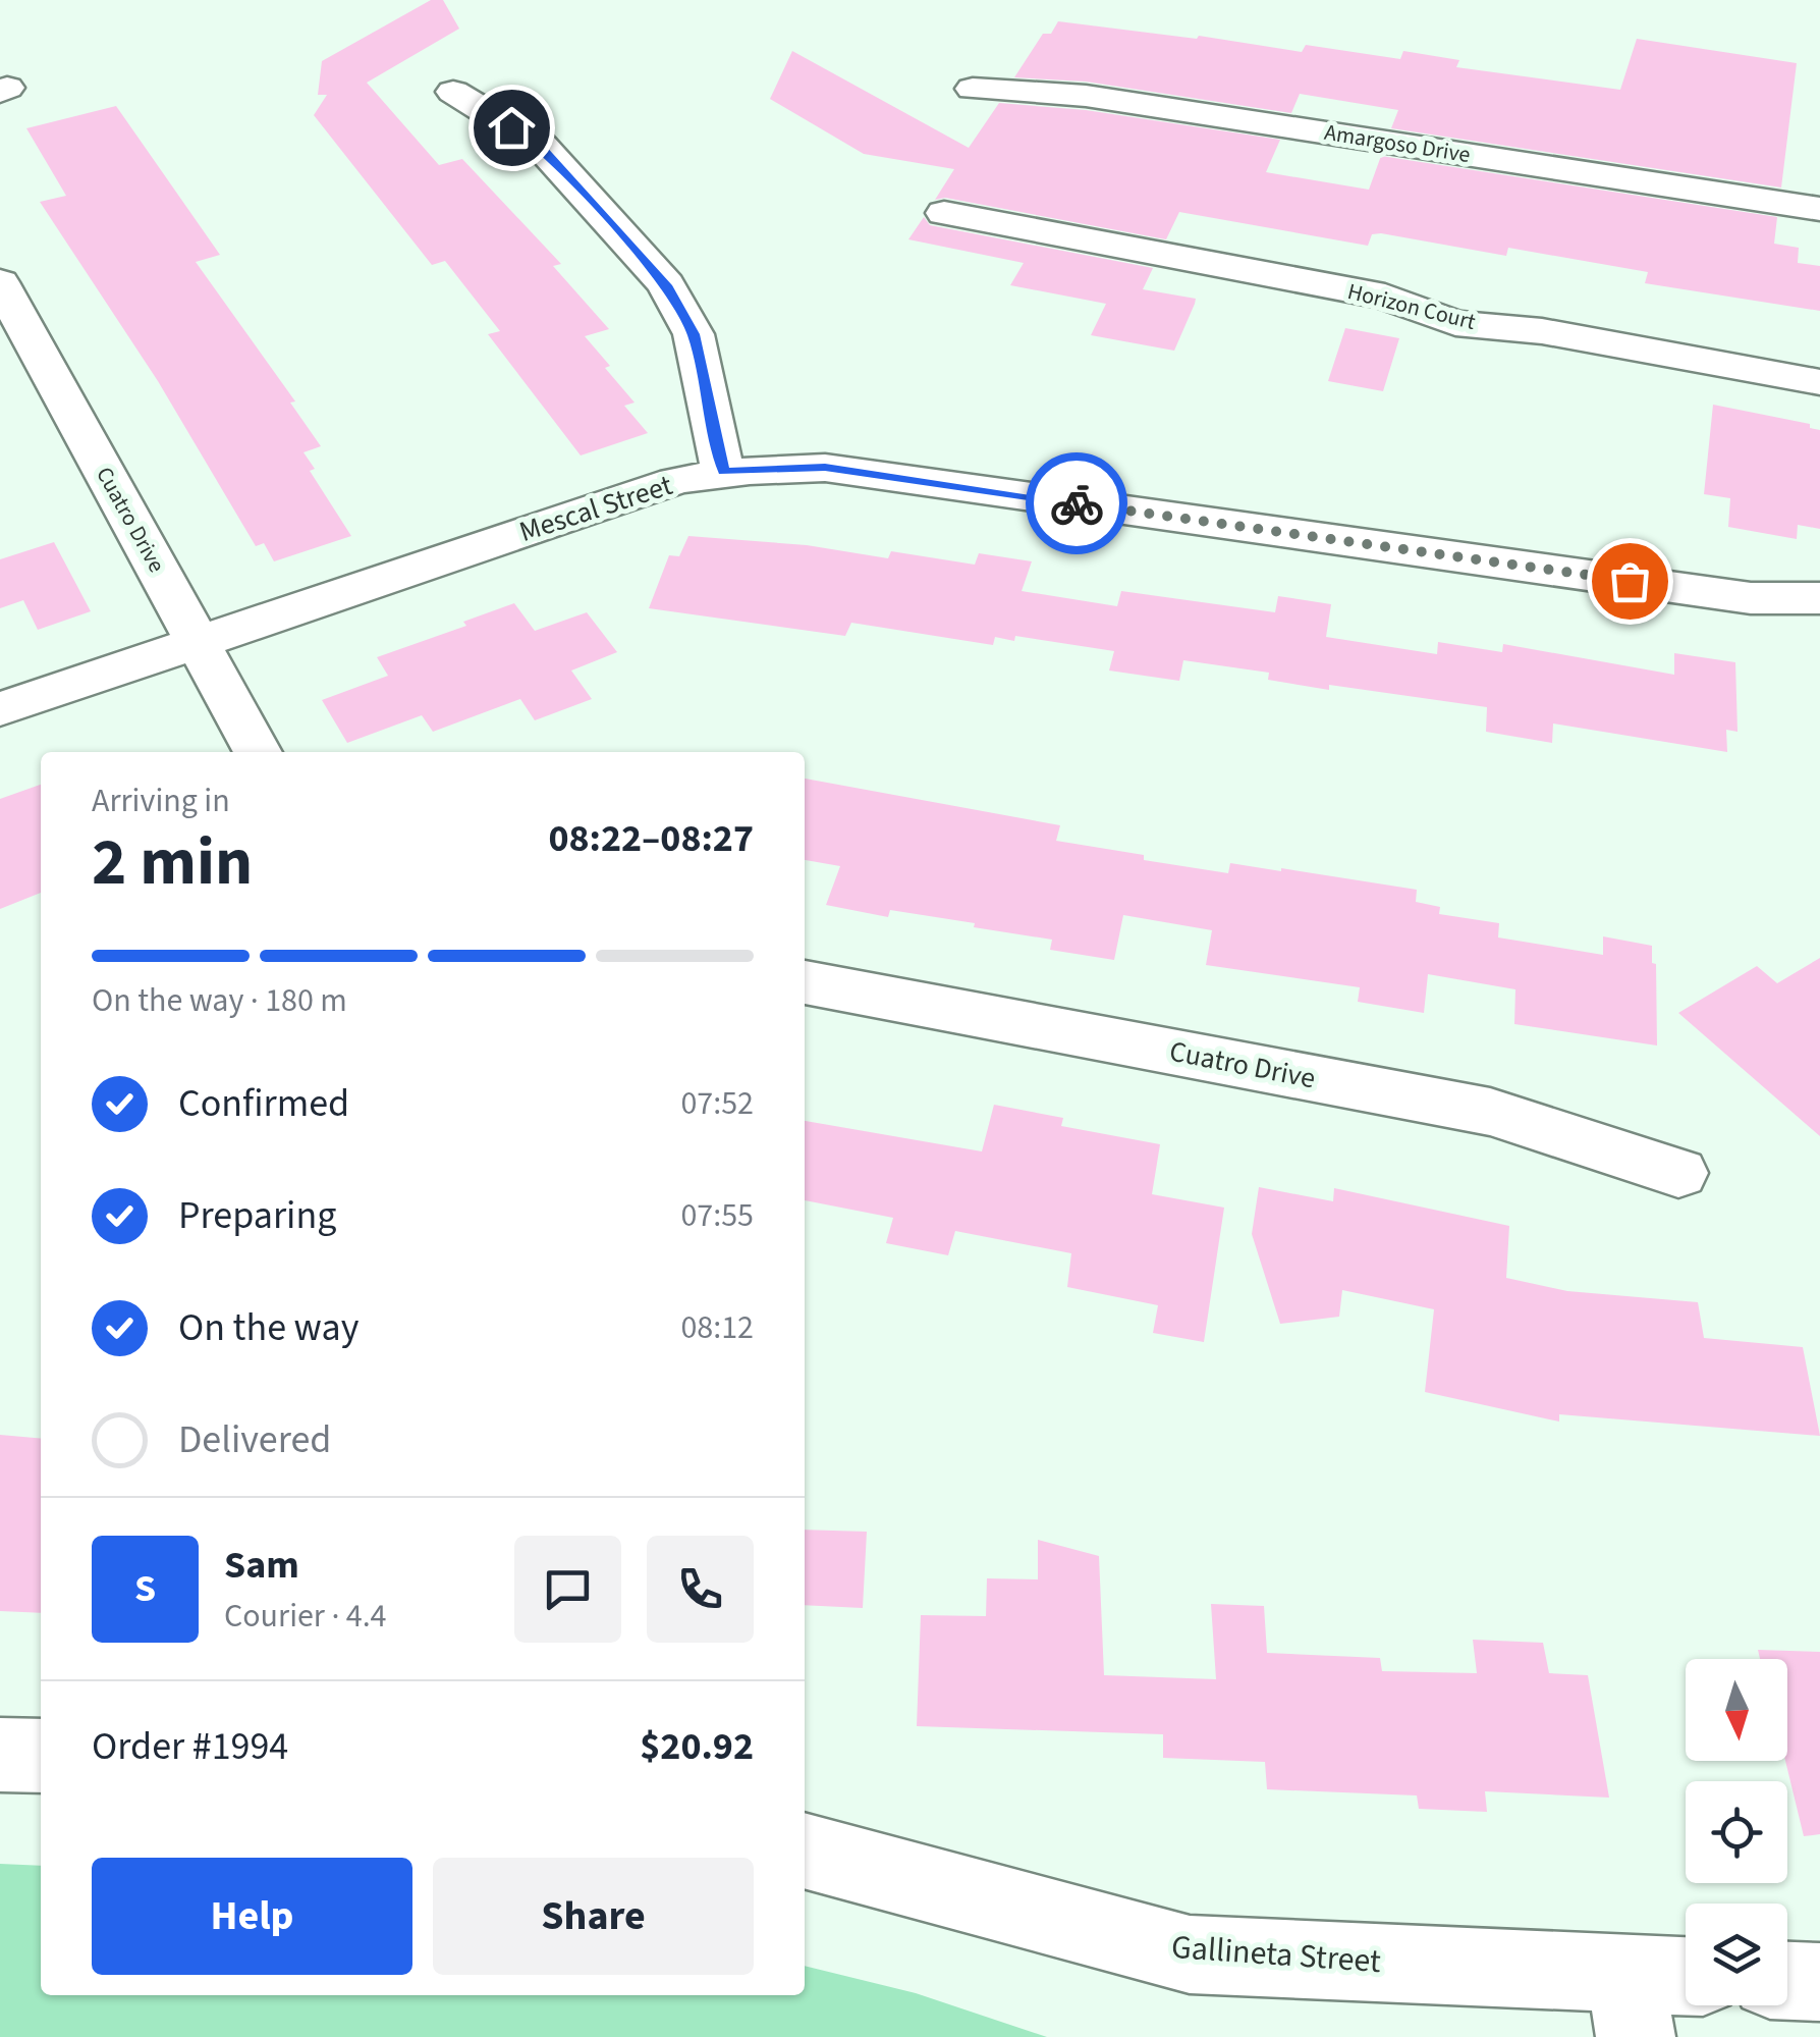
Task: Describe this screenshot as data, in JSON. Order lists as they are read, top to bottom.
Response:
{
  "streets": {
    "street": [
      "Amargoso Drive",
      "Horizon Court",
      "Mescal Street",
      "Cuatro Drive",
      "Gallineta Street"
    ]
  },
  "crossings": [
    ["Mescal Street", "Cuatro Drive"]
  ],
  "north": "bottom",
  "page": {
    "heading": ["2 min", "Arriving in", "08:22–08:27"],
    "panel": [
      "Sam",
      "Courier · 4.4",
      "Order #1994",
      "$20.92"
    ],
    "bar": "On the way · 180 m",
    "list": [
      ["Confirmed", "07:52"],
      ["Preparing", "07:55"],
      ["On the way", "08:12"],
      "Delivered"
    ],
    "round": "S",
    "buttons": ["Help", "Share"]
  }
}
